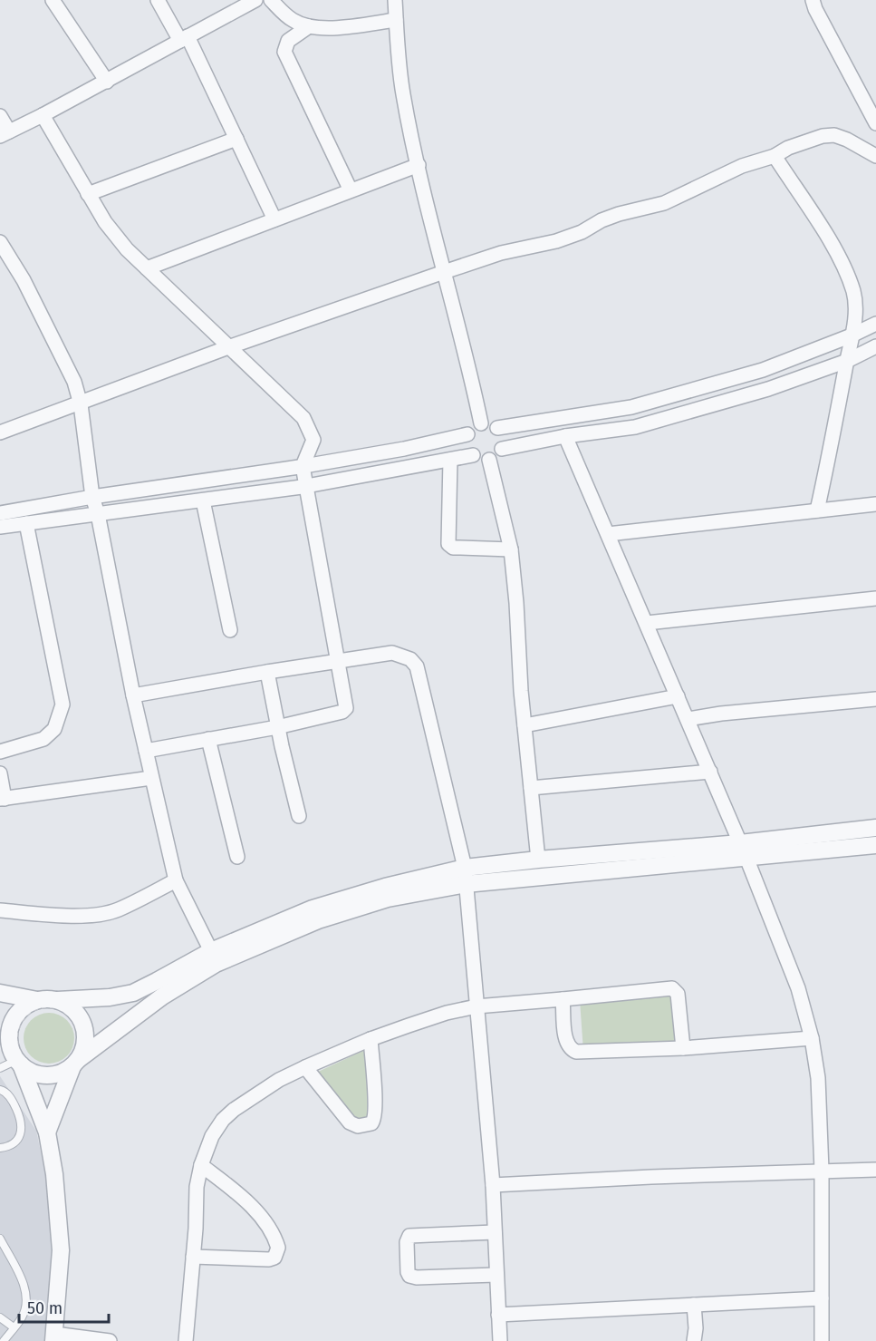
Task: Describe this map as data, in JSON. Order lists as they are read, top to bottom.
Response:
{
  "scale_bar": "50 m"
}
